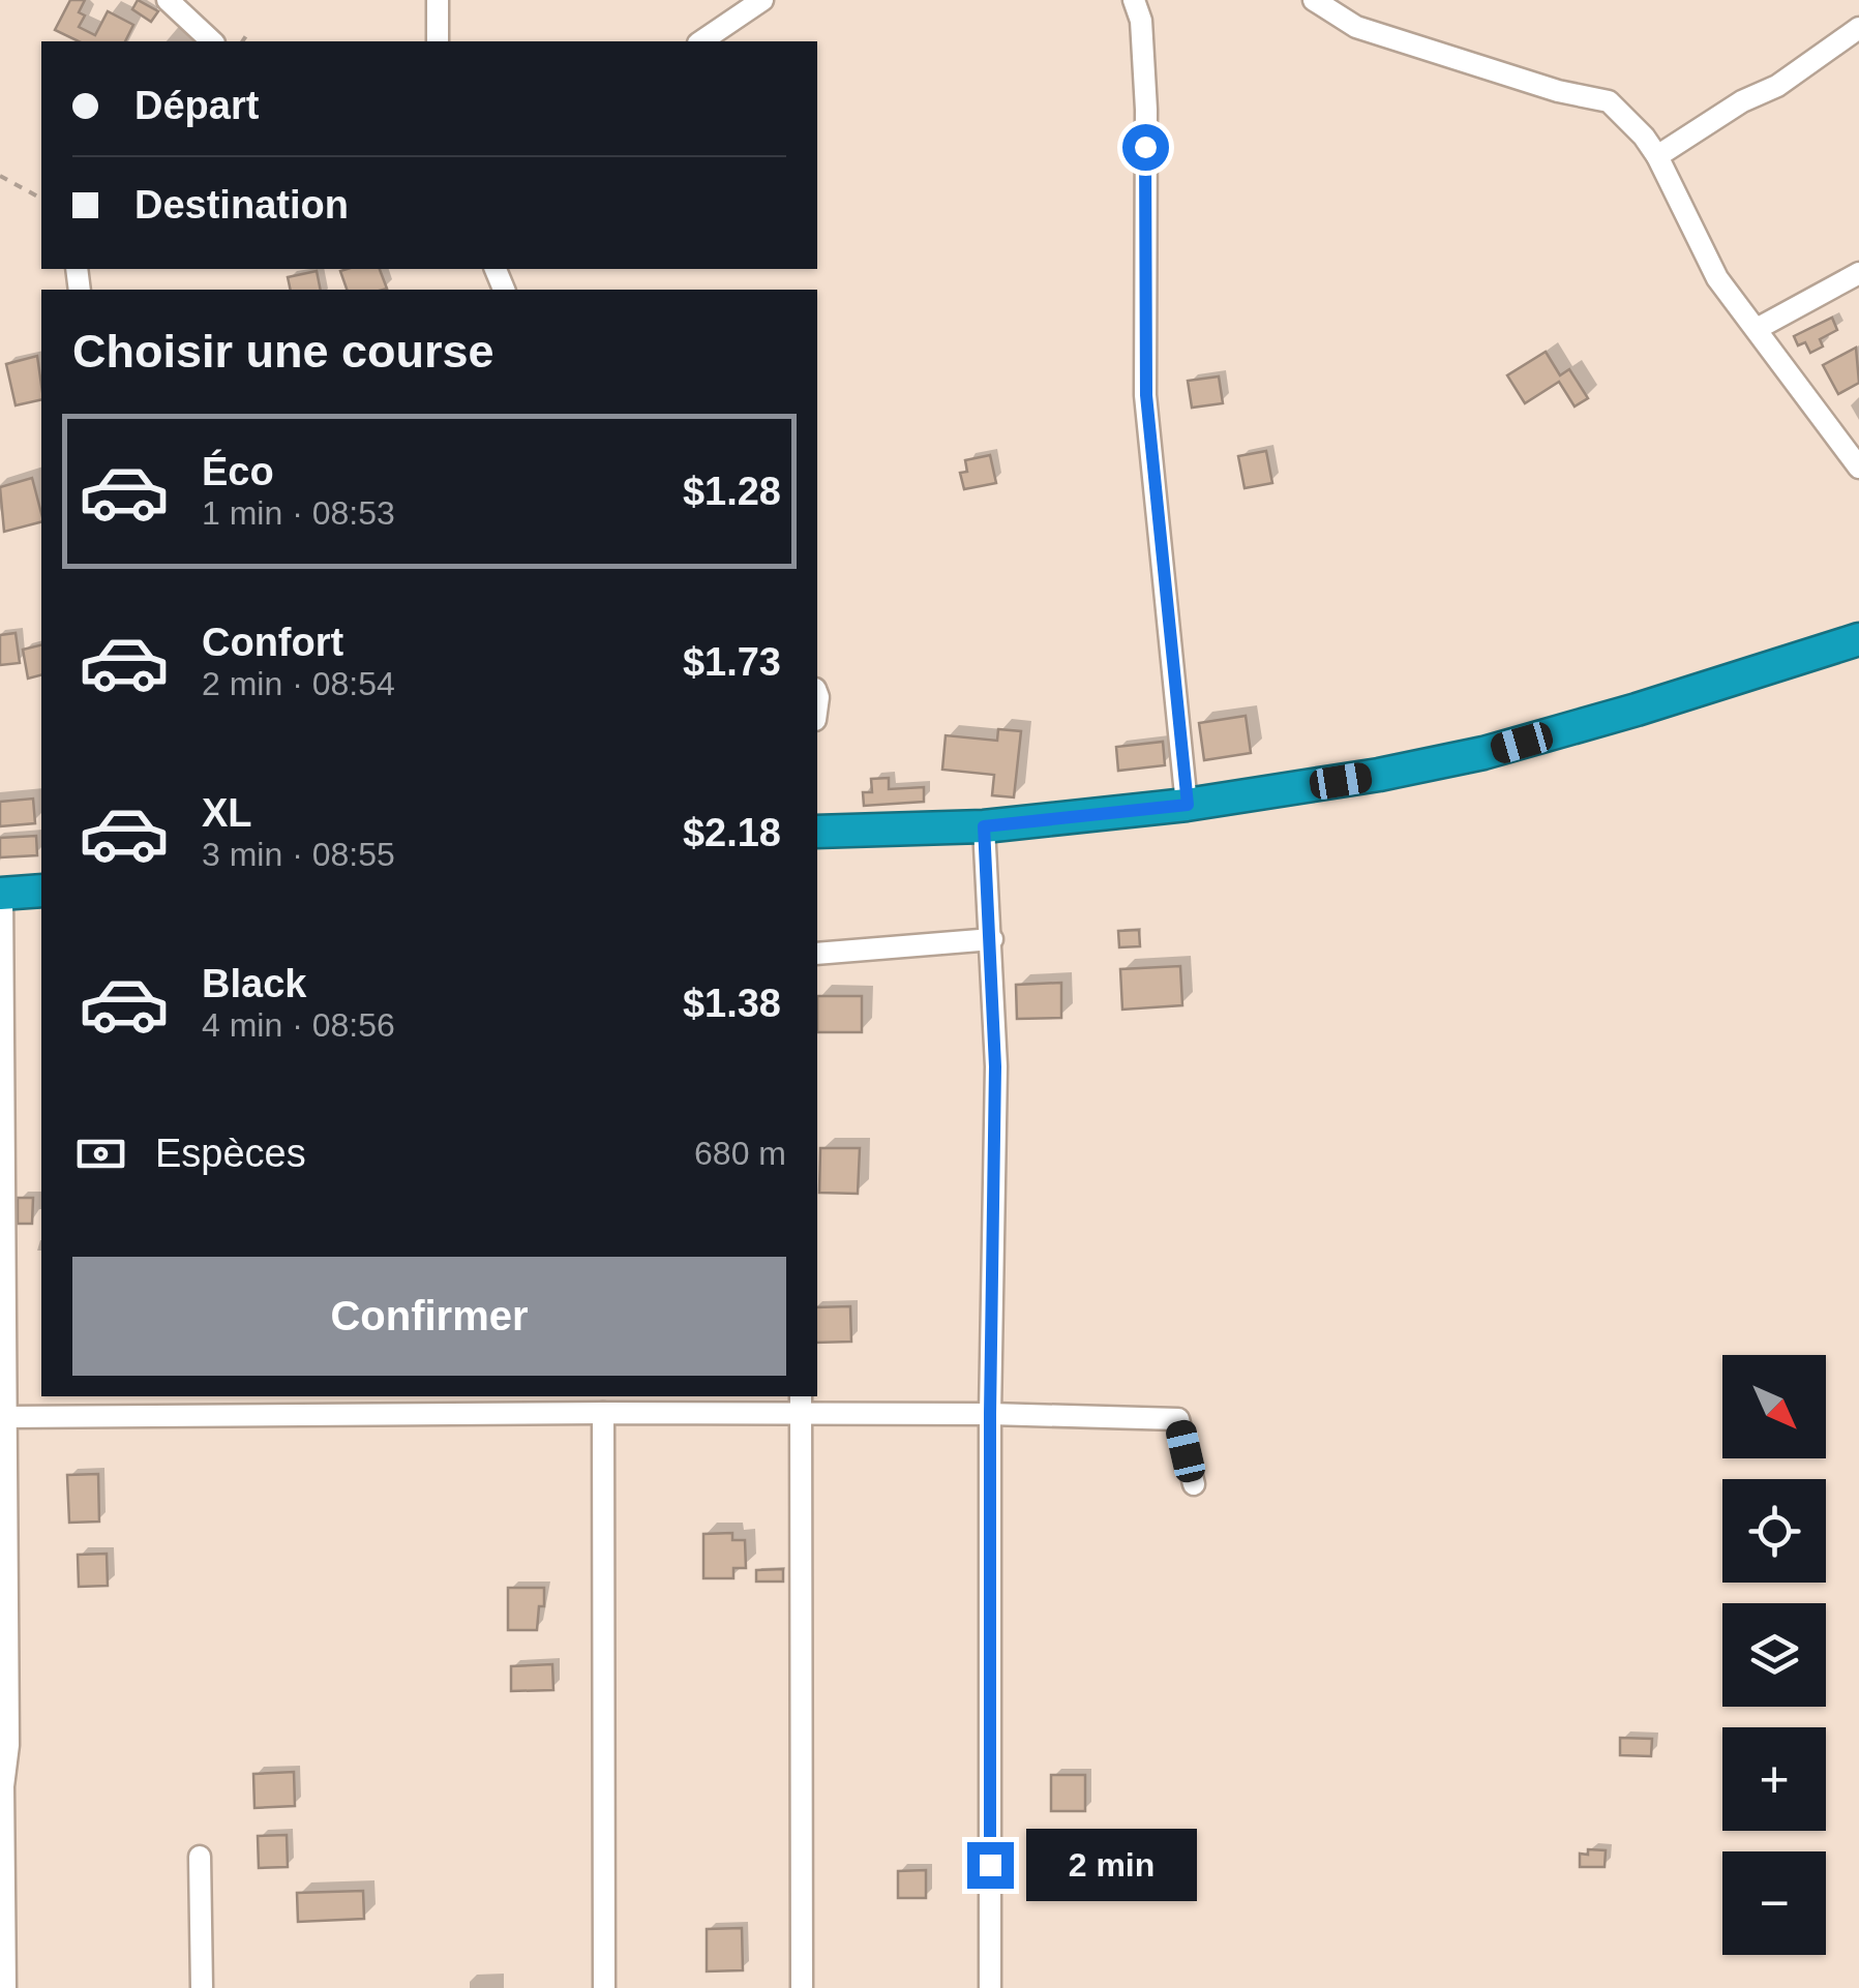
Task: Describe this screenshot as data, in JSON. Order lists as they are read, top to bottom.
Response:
{
  "north": "bottom right",
  "page": {
    "banner": ["Départ", "Destination"],
    "heading": "Choisir une course",
    "list": [
      {
        "name": "Éco",
        "note": "1 min · 08:53",
        "value": "$1.28"
      },
      {
        "name": "Confort",
        "note": "2 min · 08:54",
        "value": "$1.73"
      },
      {
        "name": "XL",
        "note": "3 min · 08:55",
        "value": "$2.18"
      },
      {
        "name": "Black",
        "note": "4 min · 08:56",
        "value": "$1.38"
      }
    ],
    "pay": ["Espèces", "680 m"],
    "buttons": "Confirmer",
    "map_buttons": ["+", "−"],
    "bubble": "2 min"
  }
}
